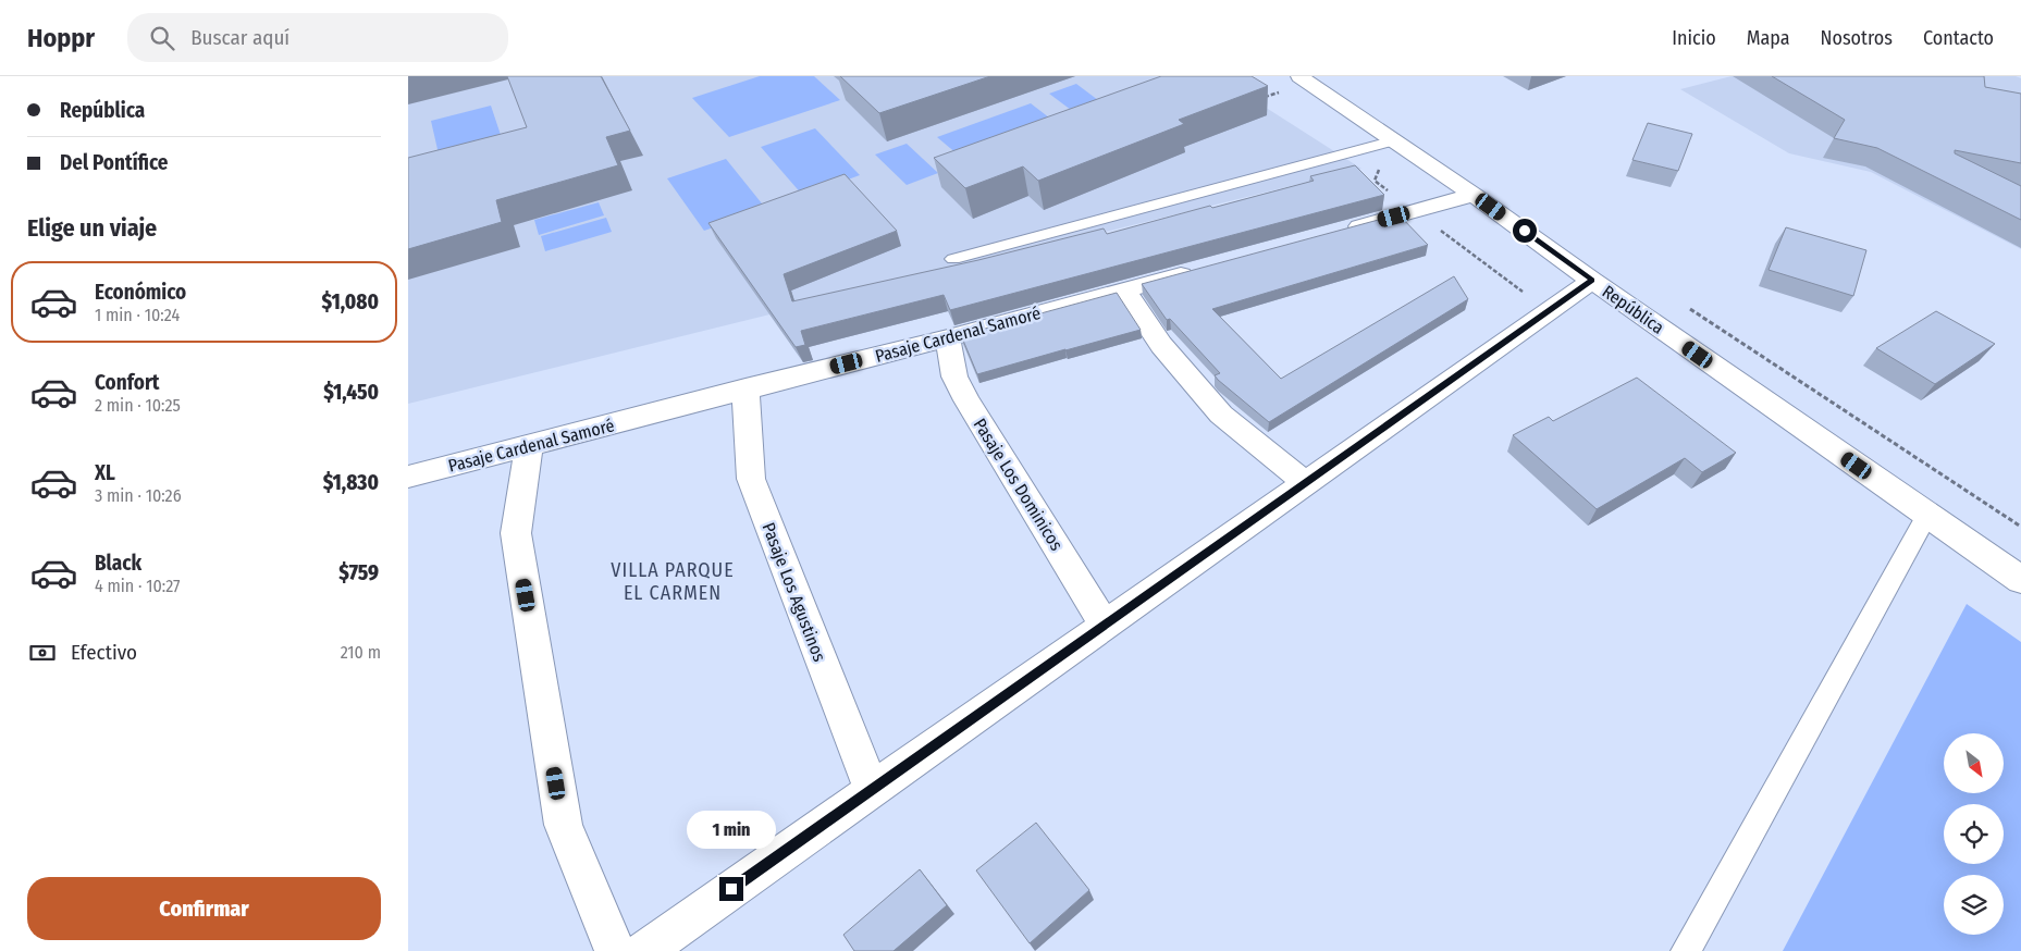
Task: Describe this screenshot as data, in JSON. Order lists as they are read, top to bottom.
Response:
{
  "streets": {
    "street": [
      "República",
      "Pasaje Cardenal Samoré",
      "Pasaje Los Dominicos",
      "Pasaje Los Agustinos"
    ]
  },
  "crossings": [
    ["Pasaje Cardenal Samoré", "Pasaje Los Dominicos"],
    ["Pasaje Cardenal Samoré", "Pasaje Los Agustinos"]
  ],
  "districts": ["VILLA PARQUE EL CARMEN"],
  "north": "bottom right",
  "page": {
    "header": "Hoppr",
    "search": "Buscar aquí",
    "nav": [
      "Inicio",
      "Mapa",
      "Nosotros",
      "Contacto"
    ],
    "banner": ["República", "Del Pontífice"],
    "heading": "Elige un viaje",
    "list": [
      {
        "name": "Económico",
        "note": "1 min · 10:24",
        "value": "$1,080"
      },
      {
        "name": "Confort",
        "note": "2 min · 10:25",
        "value": "$1,450"
      },
      {
        "name": "XL",
        "note": "3 min · 10:26",
        "value": "$1,830"
      },
      {
        "name": "Black",
        "note": "4 min · 10:27",
        "value": "$759"
      }
    ],
    "pay": ["Efectivo", "210 m"],
    "bubble": "1 min",
    "buttons": "Confirmar"
  }
}
